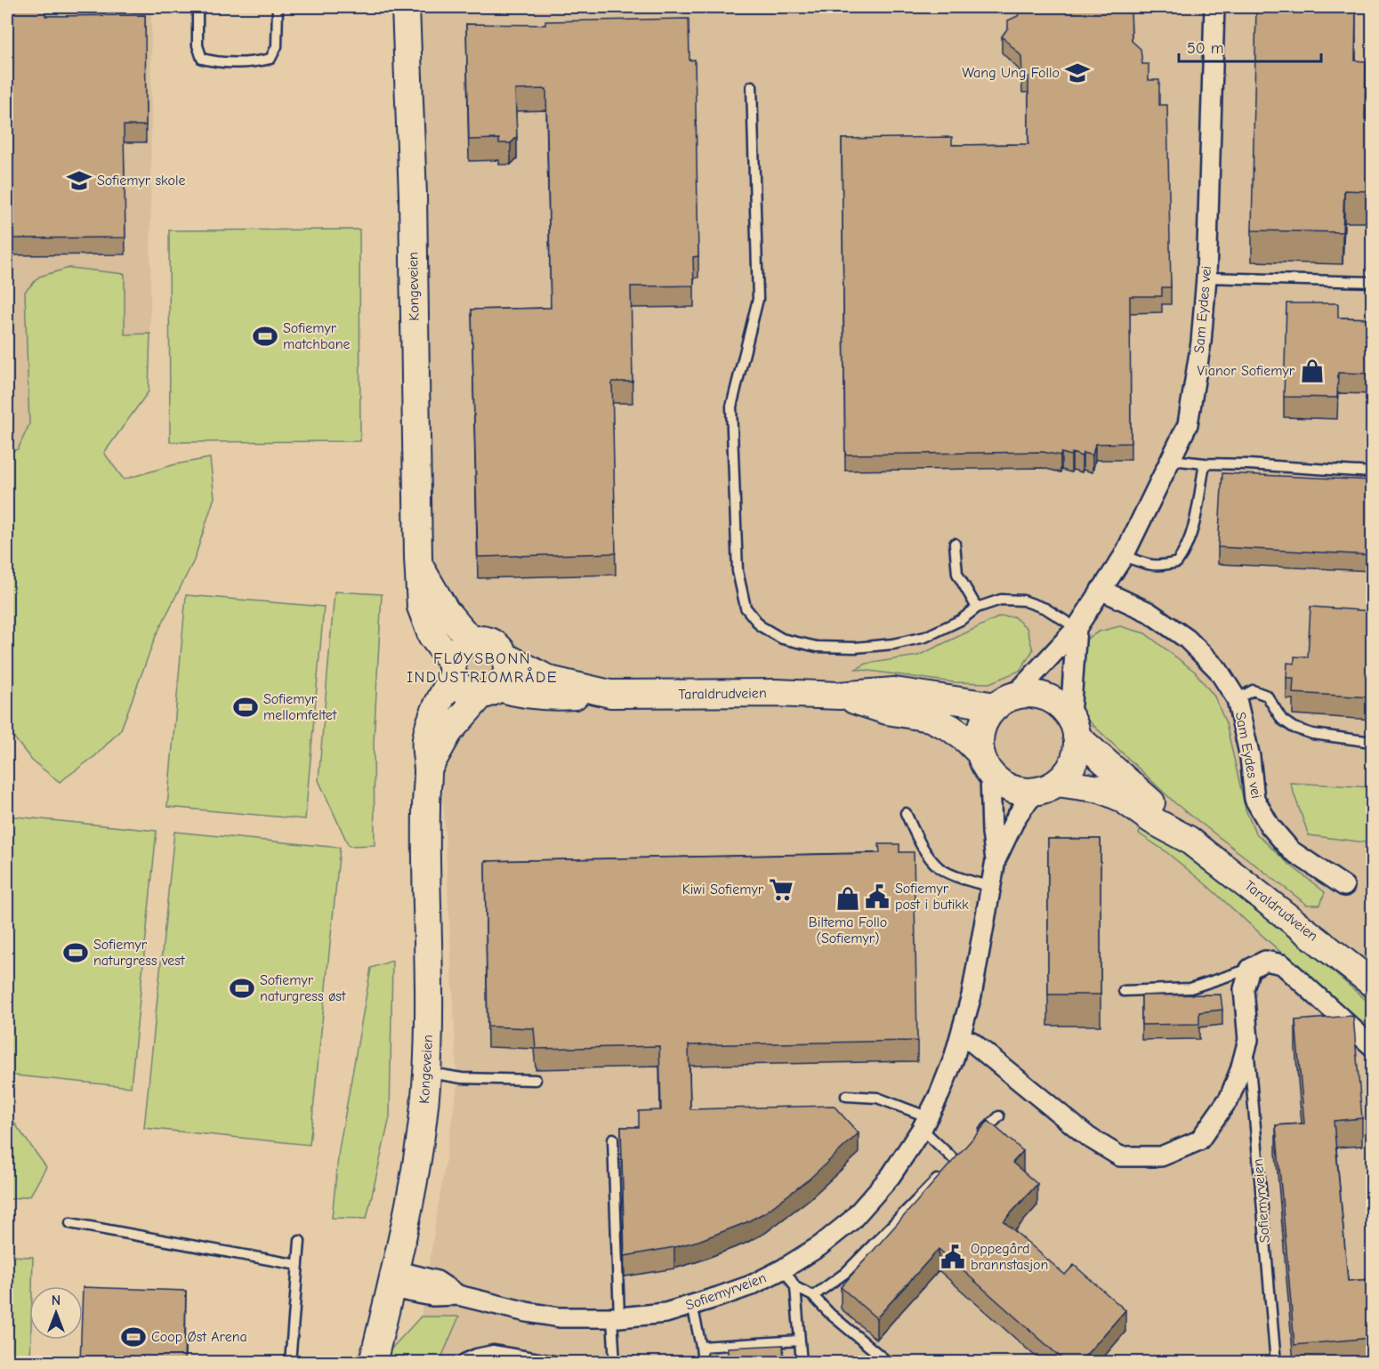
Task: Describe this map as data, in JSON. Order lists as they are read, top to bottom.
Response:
{
  "streets": {
    "main road": ["Kongeveien", "Taraldrudveien"],
    "street": ["Sam Eydes vei", "Sofiemyrveien"]
  },
  "crossings": [
    ["Kongeveien", "Taraldrudveien"],
    ["Kongeveien", "Sofiemyrveien"],
    ["Sam Eydes vei", "Taraldrudveien"],
    ["Sam Eydes vei", "Sofiemyrveien"],
    ["Taraldrudveien", "Sofiemyrveien"]
  ],
  "districts": ["FLØYSBONN INDUSTRIOMRÅDE"],
  "places": {
    "school or university": ["Wang Ung Follo", "Sofiemyr skole"],
    "sports": [
      "Sofiemyr matchbane",
      "Sofiemyr mellomfeltet",
      "Sofiemyr naturgress vest",
      "Sofiemyr naturgress øst",
      "Coop Øst Arena"
    ],
    "shop": ["Vianor Sofiemyr", "Biltema Follo (Sofiemyr)"],
    "supermarket": ["Kiwi Sofiemyr"],
    "public building": ["Sofiemyr post i butikk", "Oppegård brannstasjon"]
  },
  "scale_bar": "50 m",
  "north": "top"
}
